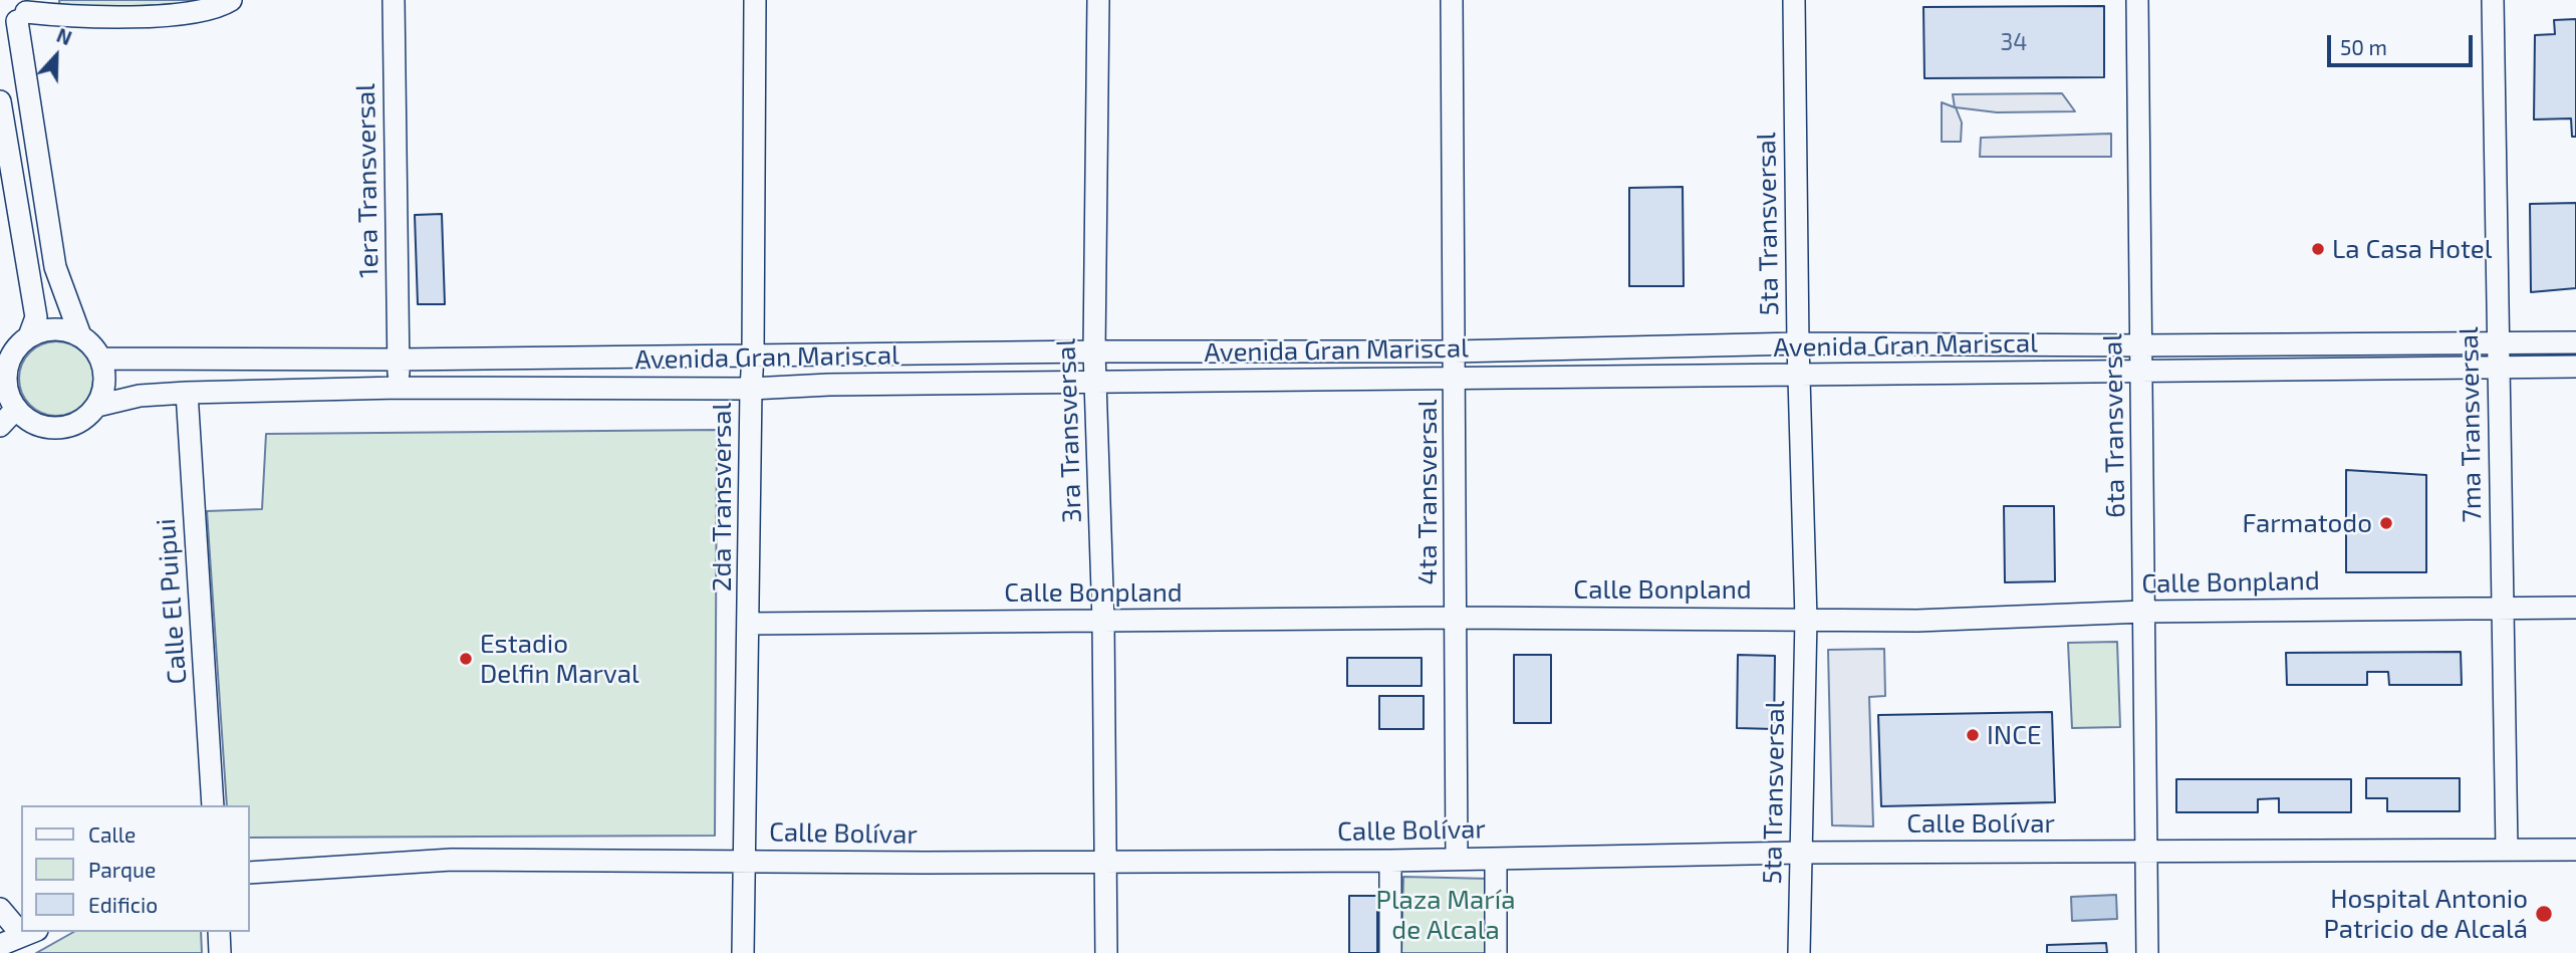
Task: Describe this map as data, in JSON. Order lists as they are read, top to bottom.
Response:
{
  "streets": {
    "street": [
      "1era Transversal",
      "5ta Transversal",
      "Avenida Gran Mariscal",
      "7ma Transversal",
      "6ta Transversal",
      "3ra Transversal",
      "4ta Transversal",
      "2da Transversal",
      "Calle Bonpland",
      "Calle El Puipui",
      "Calle Bolívar"
    ]
  },
  "crossings": [
    ["1era Transversal", "Avenida Gran Mariscal"],
    ["5ta Transversal", "Avenida Gran Mariscal"],
    ["5ta Transversal", "Calle Bonpland"],
    ["5ta Transversal", "Calle Bolívar"],
    ["Avenida Gran Mariscal", "7ma Transversal"],
    ["Avenida Gran Mariscal", "6ta Transversal"],
    ["Avenida Gran Mariscal", "3ra Transversal"],
    ["Avenida Gran Mariscal", "4ta Transversal"],
    ["Avenida Gran Mariscal", "2da Transversal"],
    ["Avenida Gran Mariscal", "Calle El Puipui"],
    ["7ma Transversal", "Calle Bonpland"],
    ["7ma Transversal", "Calle Bolívar"],
    ["6ta Transversal", "Calle Bonpland"],
    ["6ta Transversal", "Calle Bolívar"],
    ["3ra Transversal", "Calle Bonpland"],
    ["3ra Transversal", "Calle Bolívar"],
    ["4ta Transversal", "Calle Bonpland"],
    ["4ta Transversal", "Calle Bolívar"],
    ["2da Transversal", "Calle Bonpland"],
    ["2da Transversal", "Calle Bolívar"]
  ],
  "parks": ["Plaza María de Alcala"],
  "places": [
    "La Casa Hotel",
    "Farmatodo",
    "Estadio Delfin Marval",
    "INCE",
    "Hospital Antonio Patricio de Alcalá"
  ],
  "house_numbers": ["34"],
  "legend": ["Calle", "Parque", "Edificio"],
  "scale_bar": "50 m",
  "north": "top"
}
